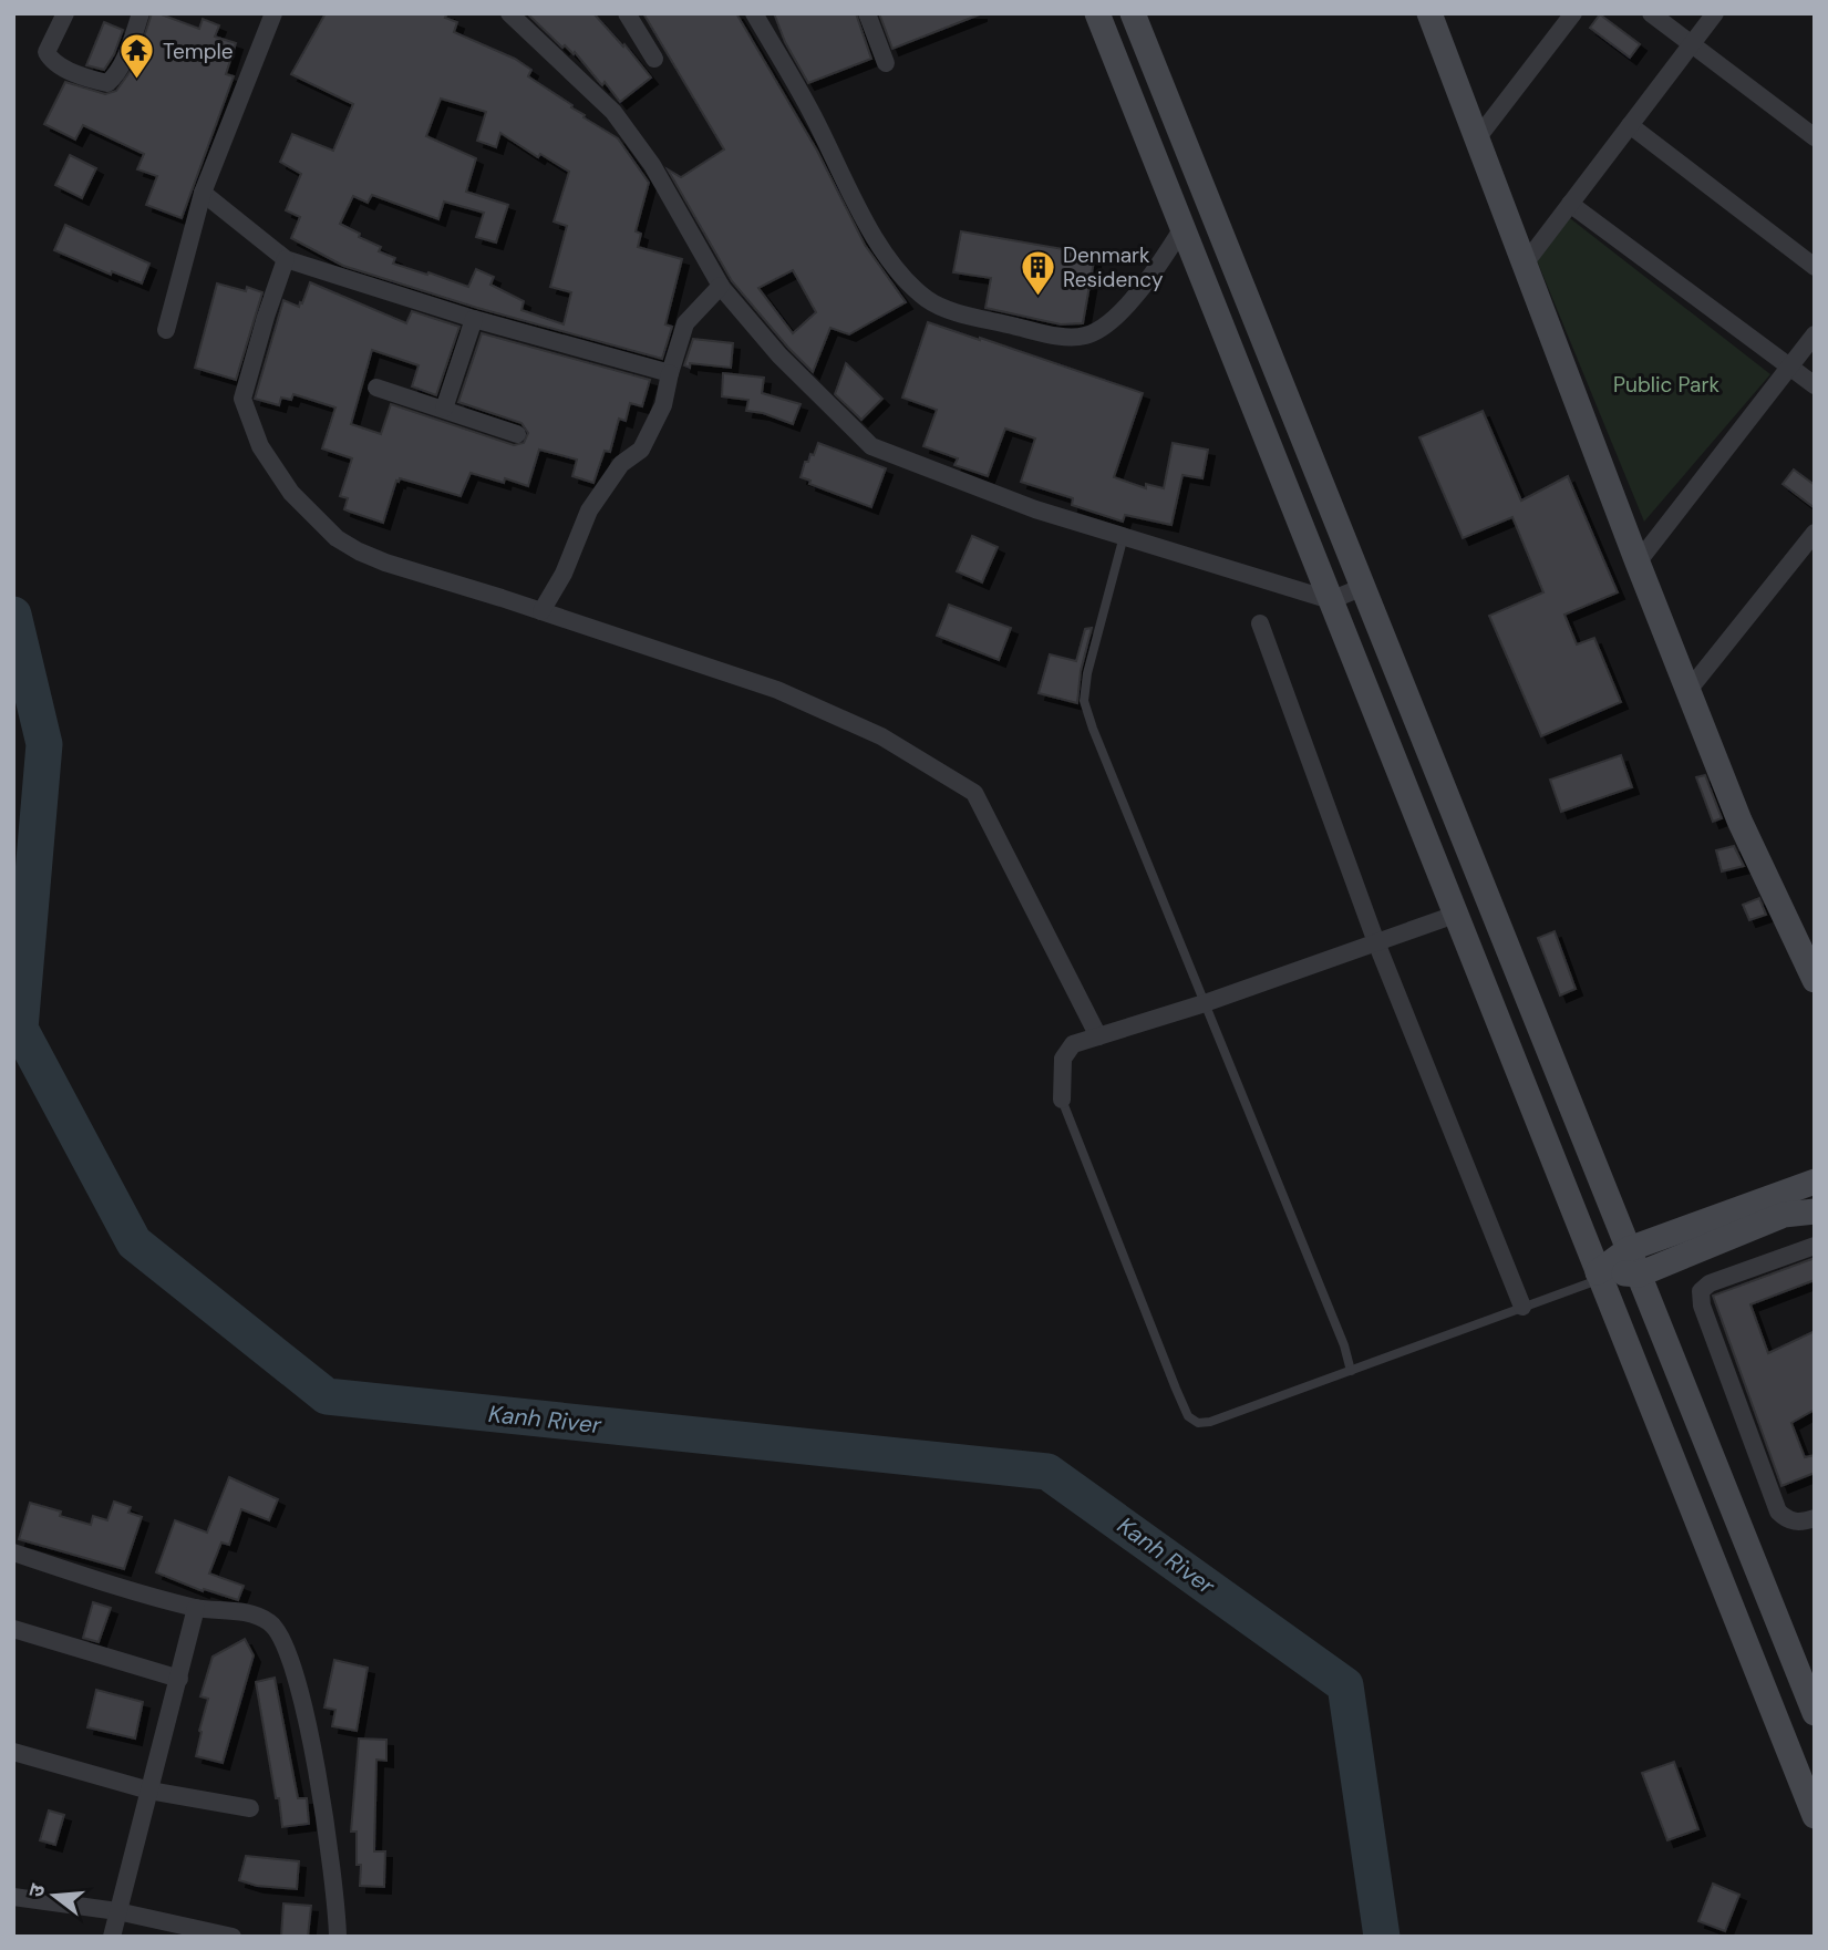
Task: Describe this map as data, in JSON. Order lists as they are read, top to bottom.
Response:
{
  "water": ["Kanh River"],
  "parks": ["Public Park"],
  "places": {
    "temple": ["Temple"],
    "building": ["Denmark Residency"]
  },
  "north": "left"
}
